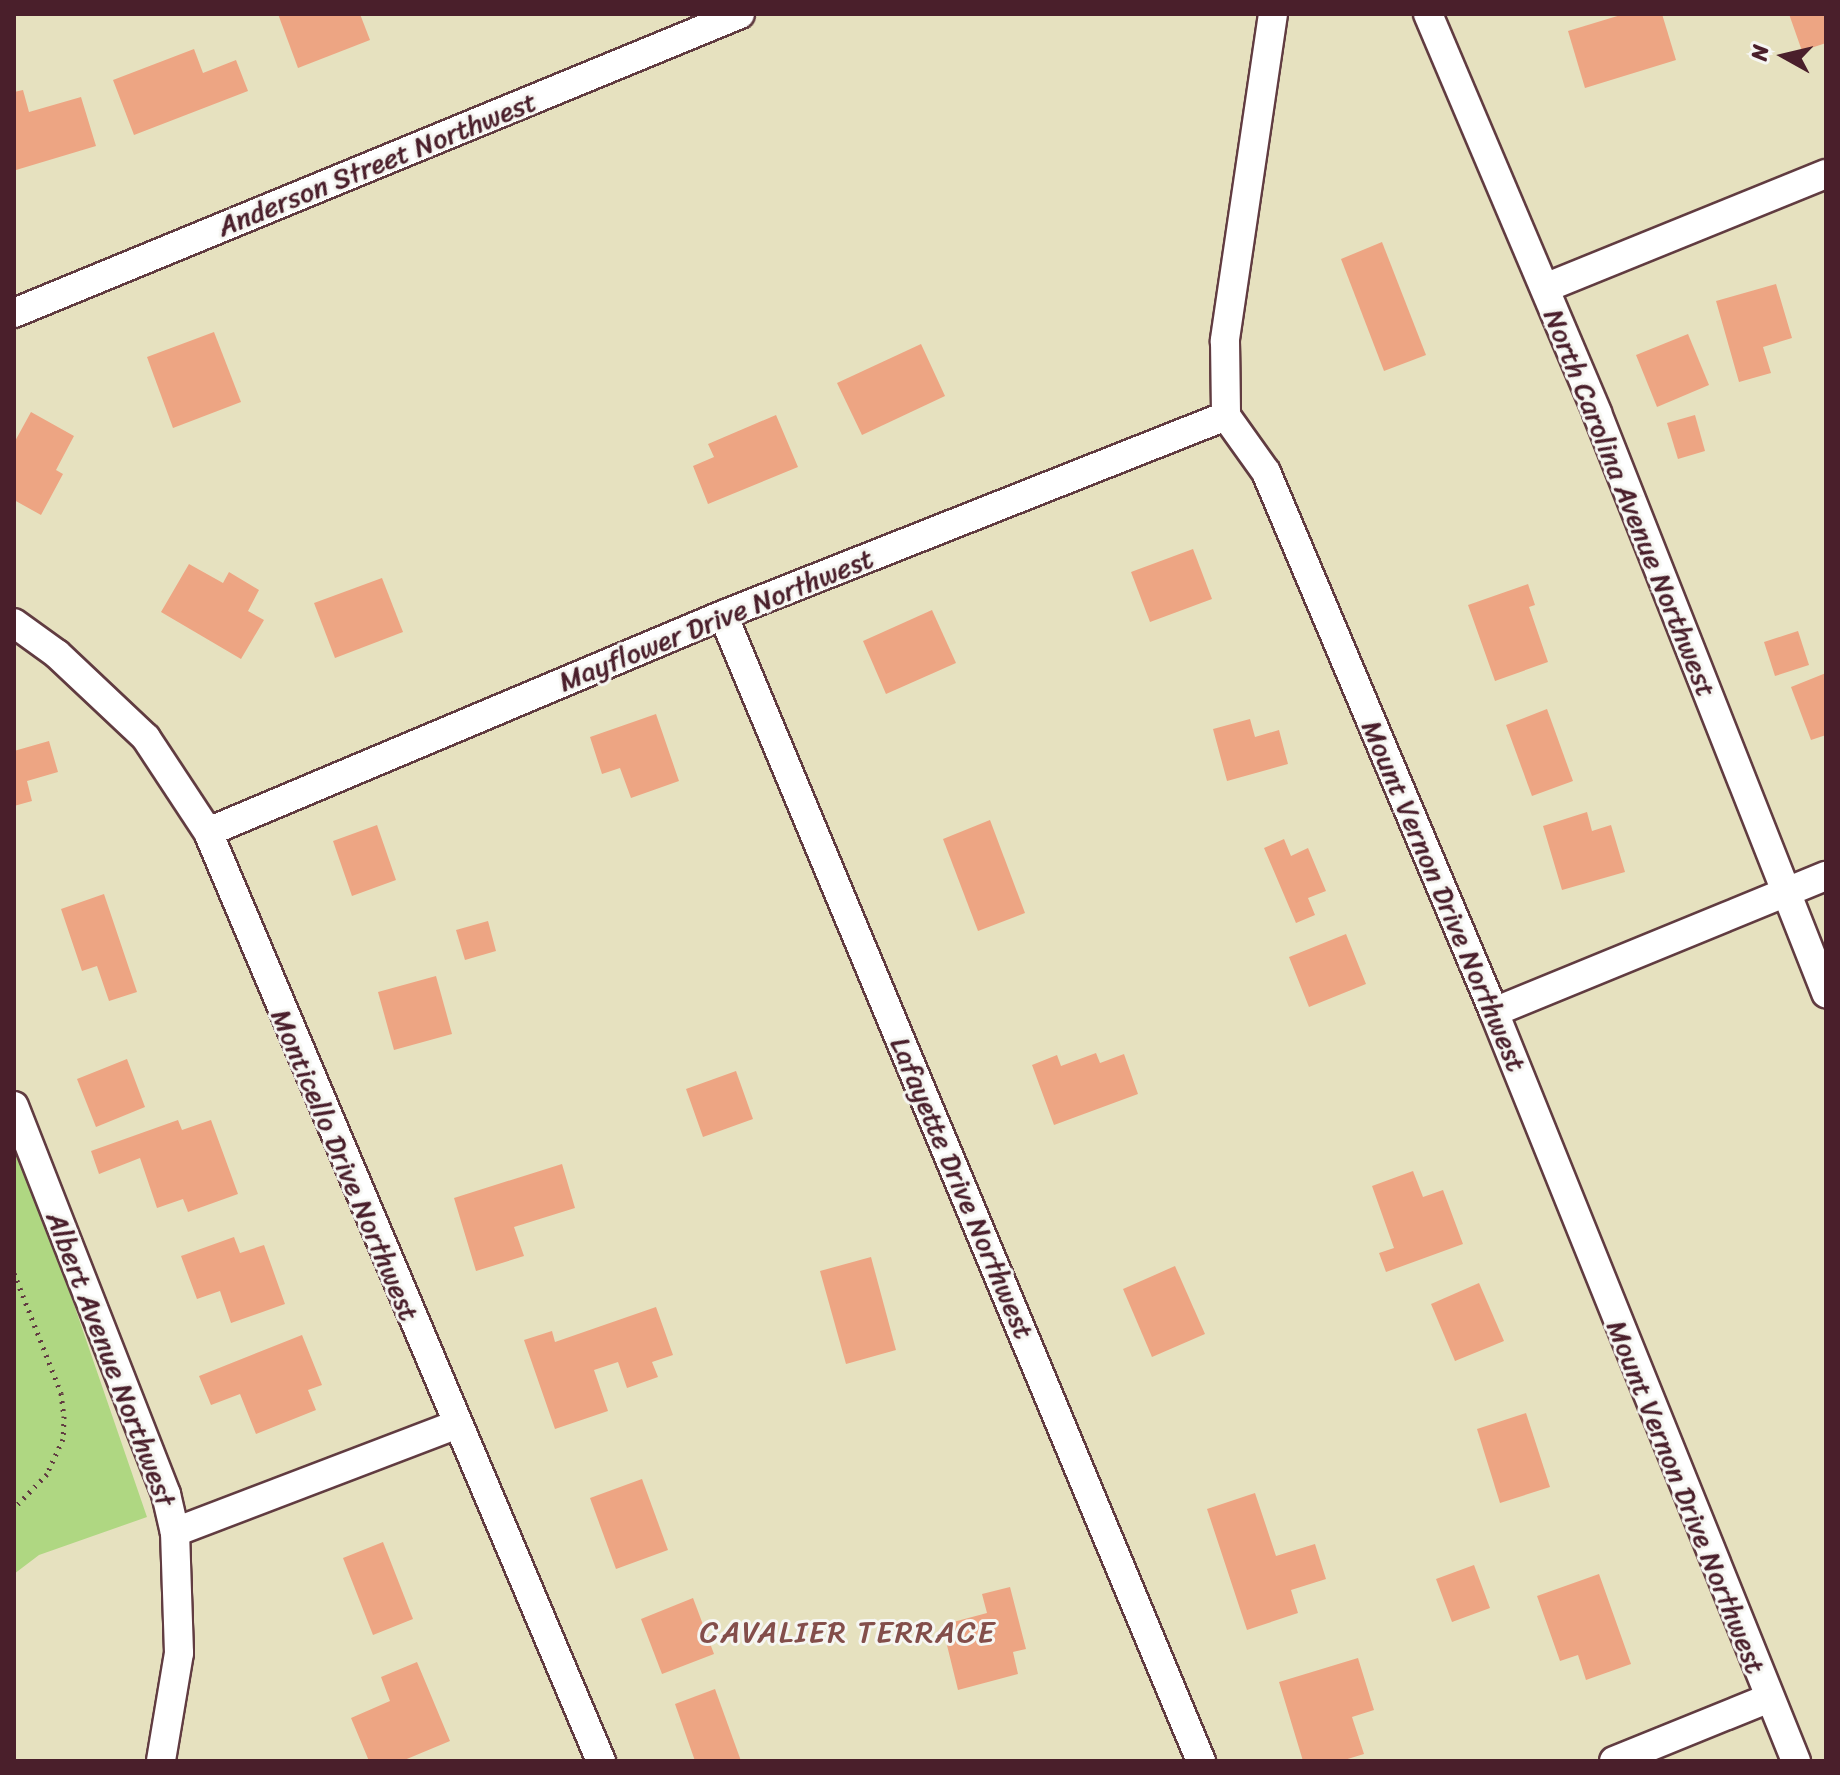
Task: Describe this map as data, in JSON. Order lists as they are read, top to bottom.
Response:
{
  "streets": {
    "street": [
      "Anderson Street Northwest",
      "North Carolina Avenue Northwest",
      "Mayflower Drive Northwest",
      "Mount Vernon Drive Northwest",
      "Monticello Drive Northwest",
      "Lafayette Drive Northwest",
      "Albert Avenue Northwest"
    ]
  },
  "crossings": [
    ["Mayflower Drive Northwest", "Mount Vernon Drive Northwest"],
    ["Mayflower Drive Northwest", "Monticello Drive Northwest"],
    ["Mayflower Drive Northwest", "Lafayette Drive Northwest"]
  ],
  "districts": ["CAVALIER TERRACE"],
  "north": "left"
}
